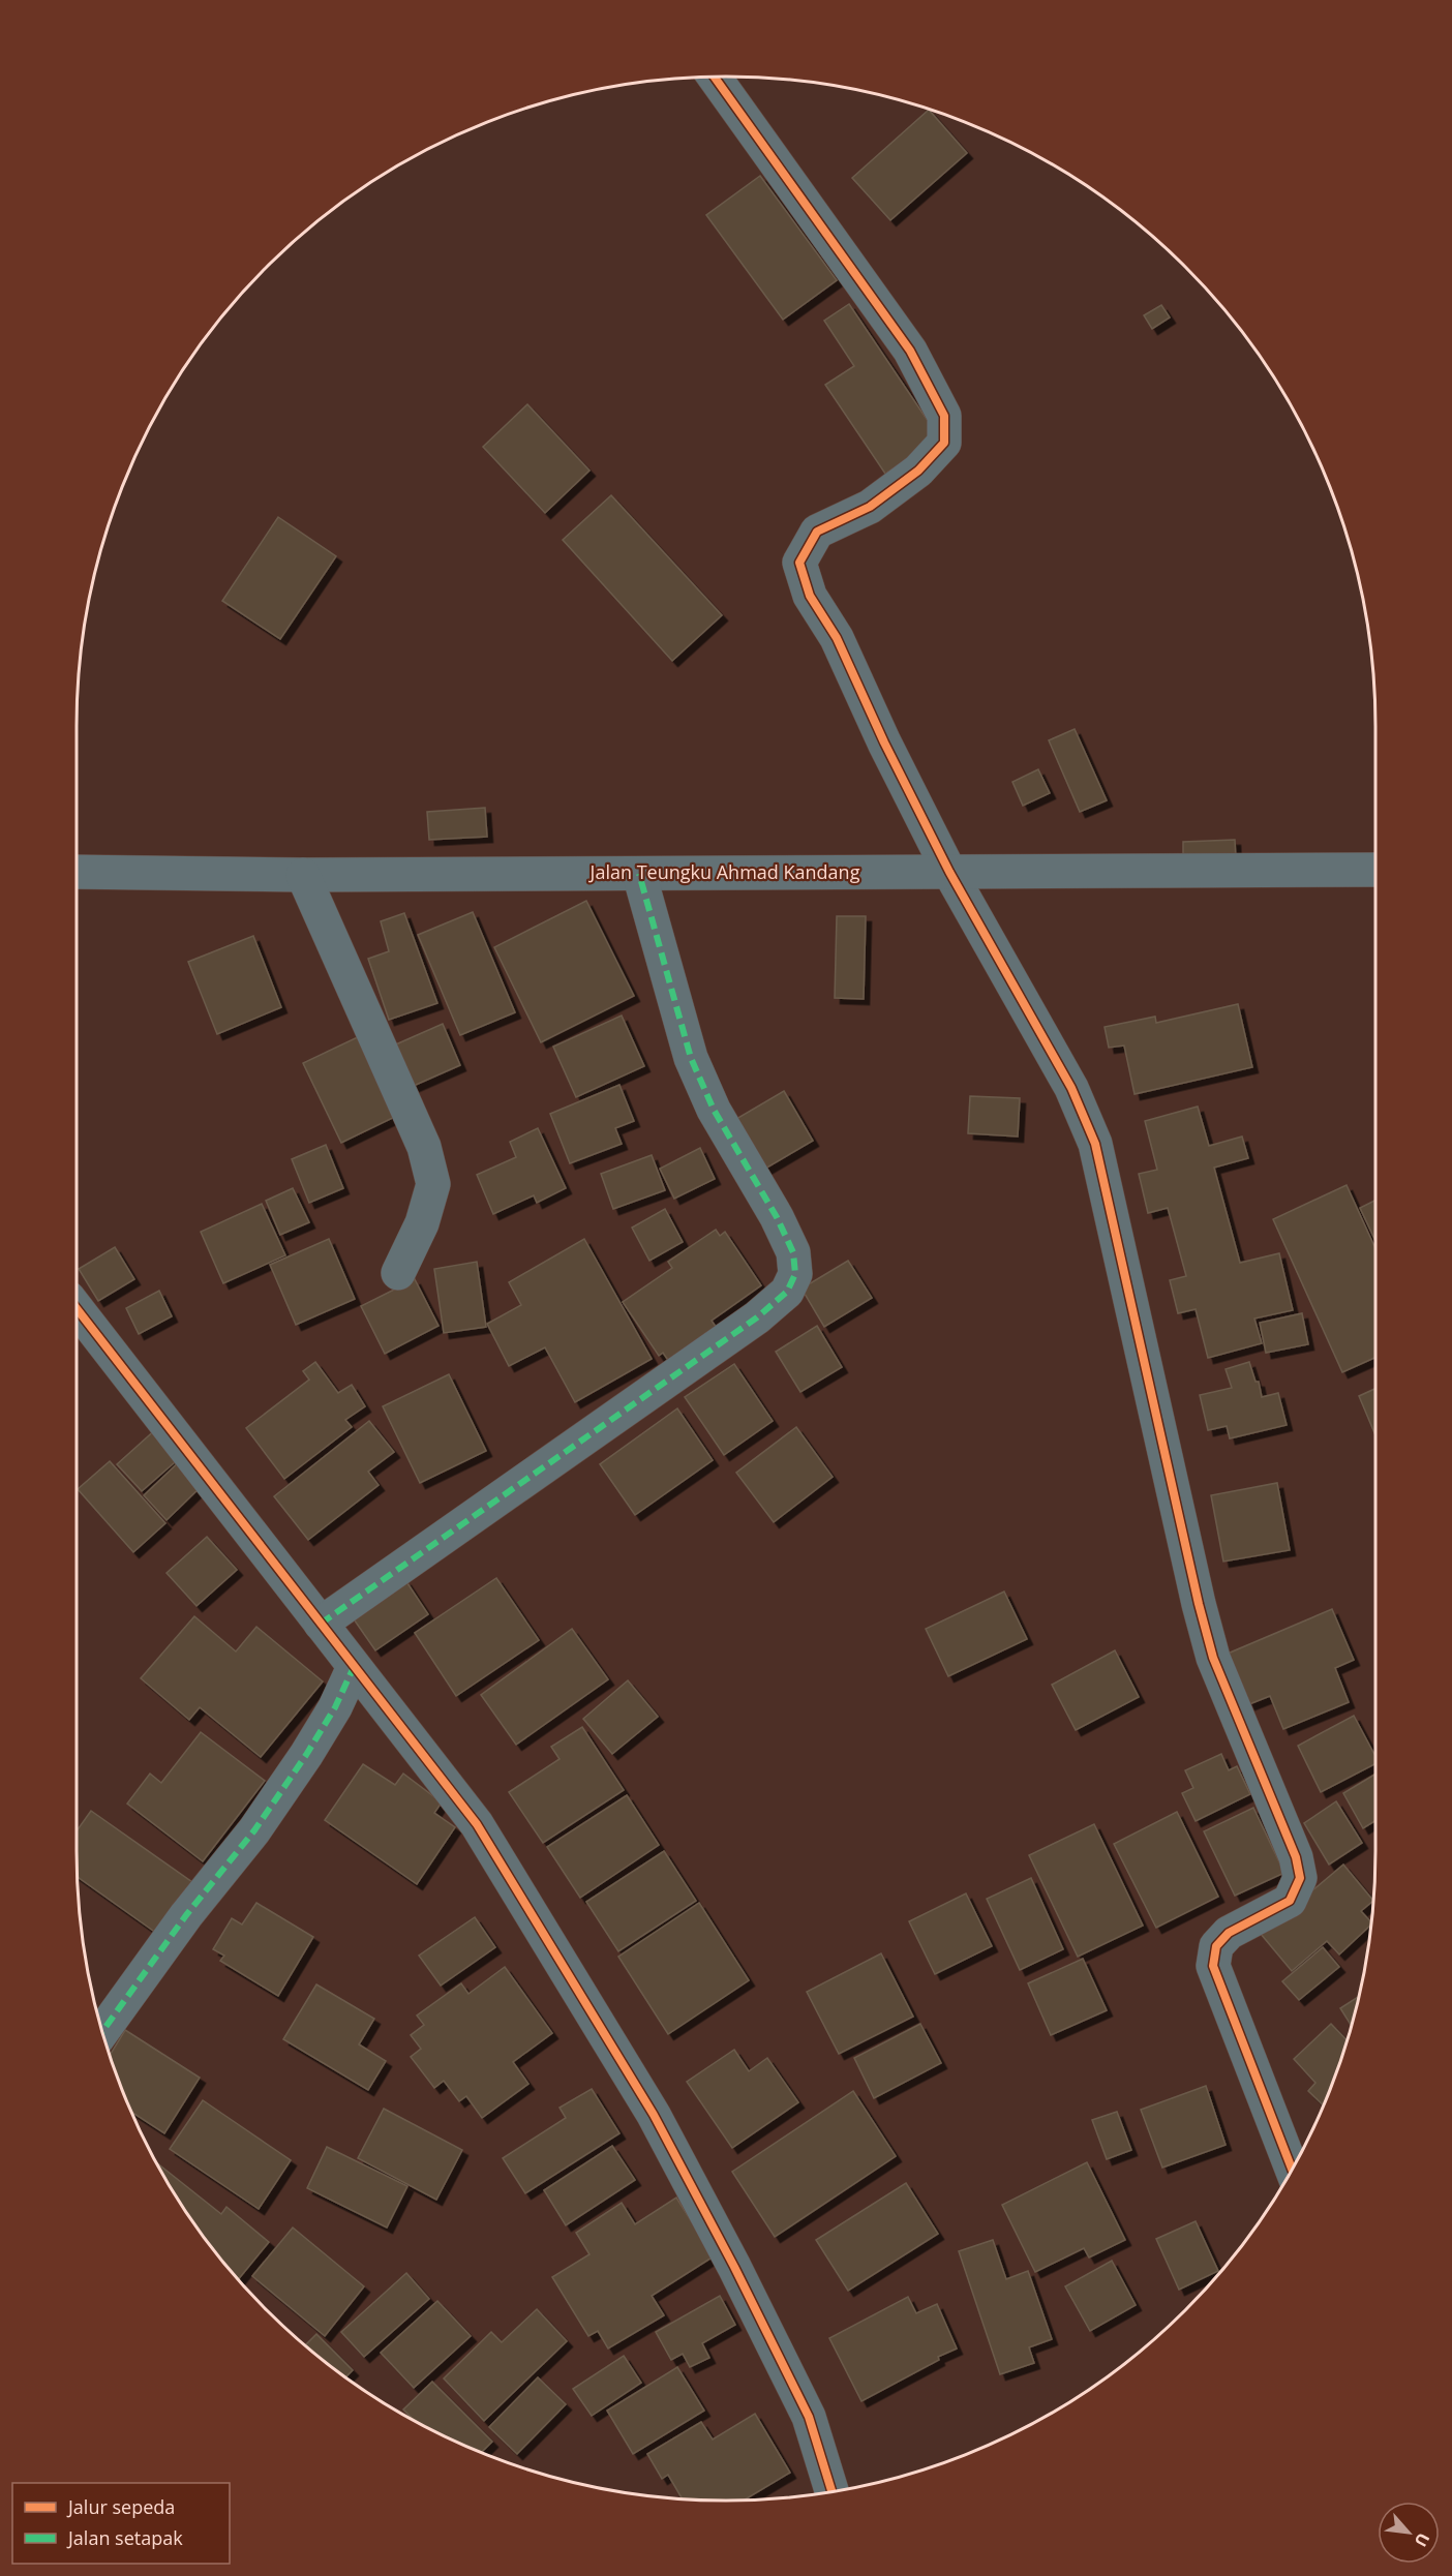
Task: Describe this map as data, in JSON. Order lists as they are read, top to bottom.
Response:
{
  "streets": {
    "street": ["Jalan Teungku Ahmad Kandang"]
  },
  "legend": ["Jalur sepeda", "Jalan setapak"],
  "north": "bottom right"
}
